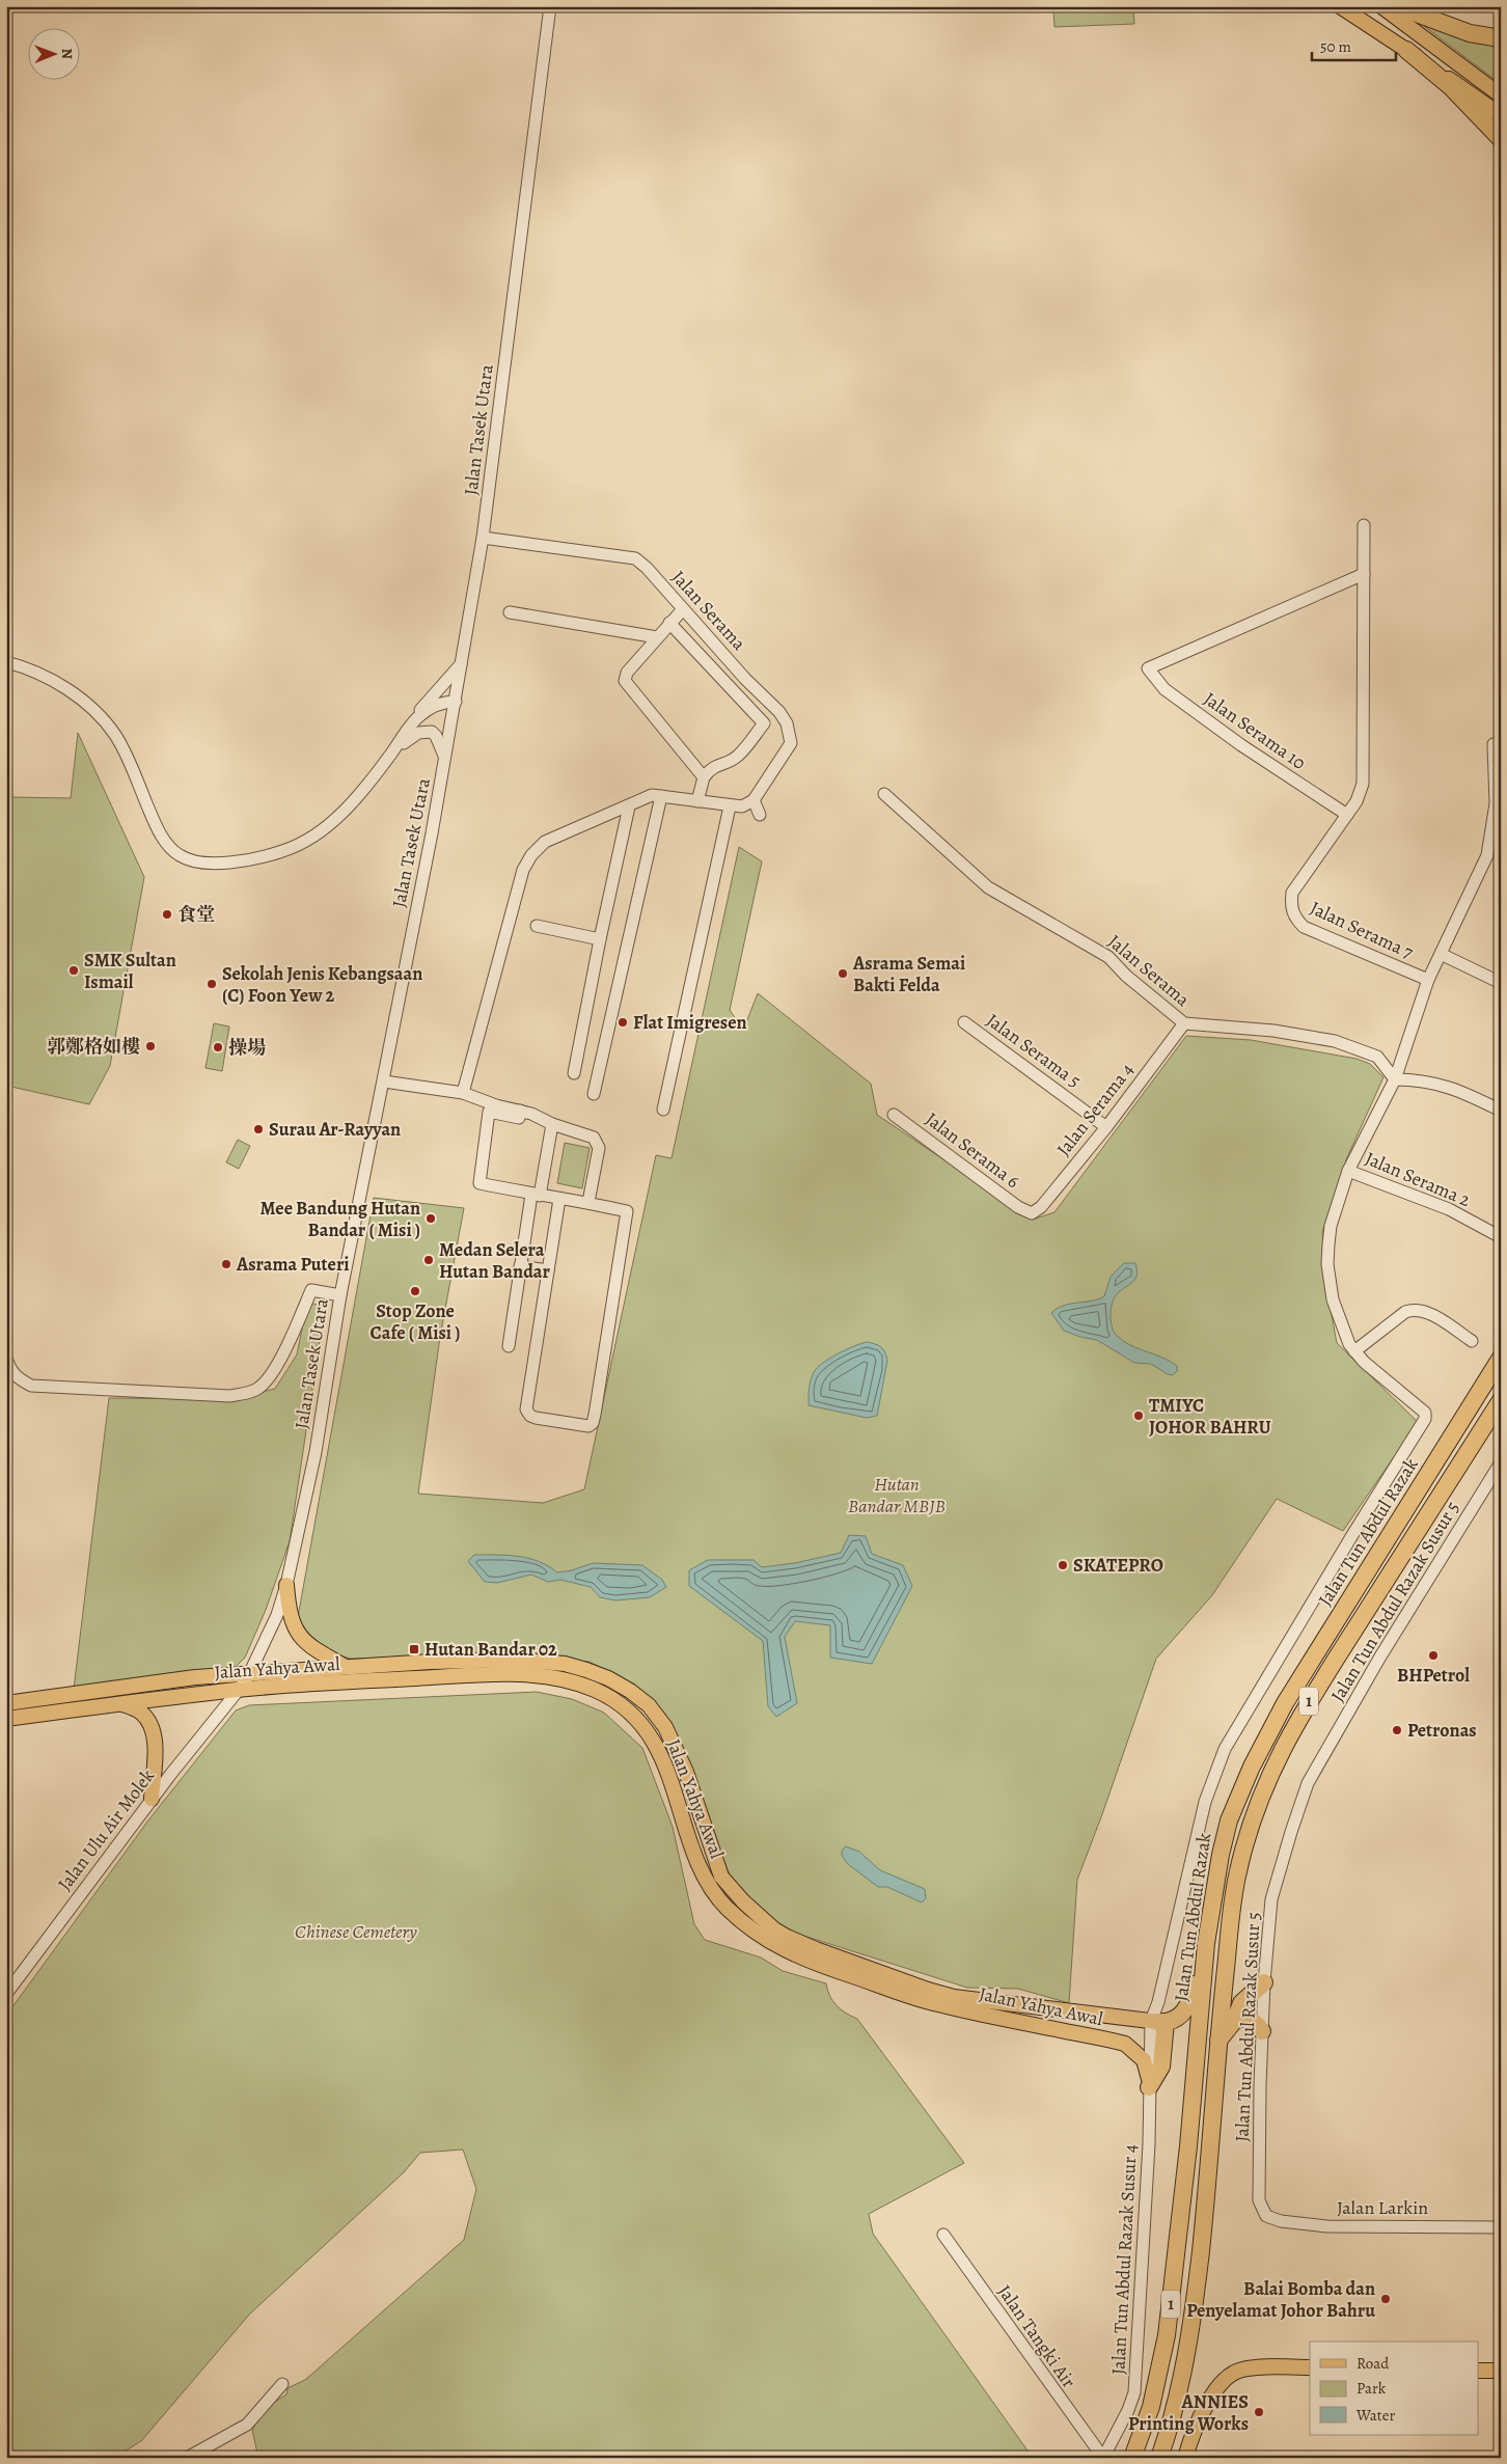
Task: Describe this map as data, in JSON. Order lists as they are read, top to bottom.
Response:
{
  "streets": {
    "highway": ["Jalan Tun Abdul Razak", "1"],
    "main road": ["Jalan Yahya Awal"],
    "street": [
      "Jalan Tasek Utara",
      "Jalan Serama",
      "Jalan Serama 10",
      "Jalan Serama 7",
      "Jalan Serama 5",
      "Jalan Serama 4",
      "Jalan Serama 6",
      "Jalan Serama 2",
      "Jalan Tun Abdul Razak Susur 5",
      "Jalan Ulu Air Molek",
      "Jalan Larkin",
      "Jalan Tun Abdul Razak Susur 4",
      "Jalan Tangki Air"
    ]
  },
  "crossings": [
    ["Jalan Tasek Utara", "Jalan Serama"],
    ["Jalan Tasek Utara", "Jalan Yahya Awal"],
    ["Jalan Tasek Utara", "Jalan Ulu Air Molek"],
    ["Jalan Serama", "Jalan Serama 4"],
    ["Jalan Serama 10", "Jalan Serama 7"],
    ["Jalan Serama 5", "Jalan Serama 4"],
    ["Jalan Serama 4", "Jalan Serama 6"],
    ["Jalan Tun Abdul Razak Susur 5", "Jalan Larkin"],
    ["Jalan Yahya Awal", "Jalan Ulu Air Molek"],
    ["Jalan Yahya Awal", "Jalan Tun Abdul Razak Susur 4"],
    ["Jalan Tun Abdul Razak Susur 4", "Jalan Tangki Air"]
  ],
  "parks": ["Hutan Bandar MBJB", "Chinese Cemetery"],
  "places": {
    "other": [
      "食堂",
      "SMK Sultan Ismail",
      "Asrama Semai Bakti Felda",
      "Sekolah Jenis Kebangsaan (C) Foon Yew 2",
      "Flat Imigresen",
      "郭鄭格如樓",
      "操場",
      "Surau Ar-Rayyan",
      "Mee Bandung Hutan Bandar ( Misi )",
      "Medan Selera Hutan Bandar",
      "Asrama Puteri",
      "Stop Zone Cafe ( Misi )",
      "TMIYC JOHOR BAHRU",
      "SKATEPRO",
      "BHPetrol",
      "Petronas",
      "Balai Bomba dan Penyelamat Johor Bahru",
      "ANNIES Printing Works"
    ],
    "transit": ["Hutan Bandar 02"]
  },
  "legend": ["Road", "Park", "Water"],
  "scale_bar": "50 m",
  "north": "right"
}
